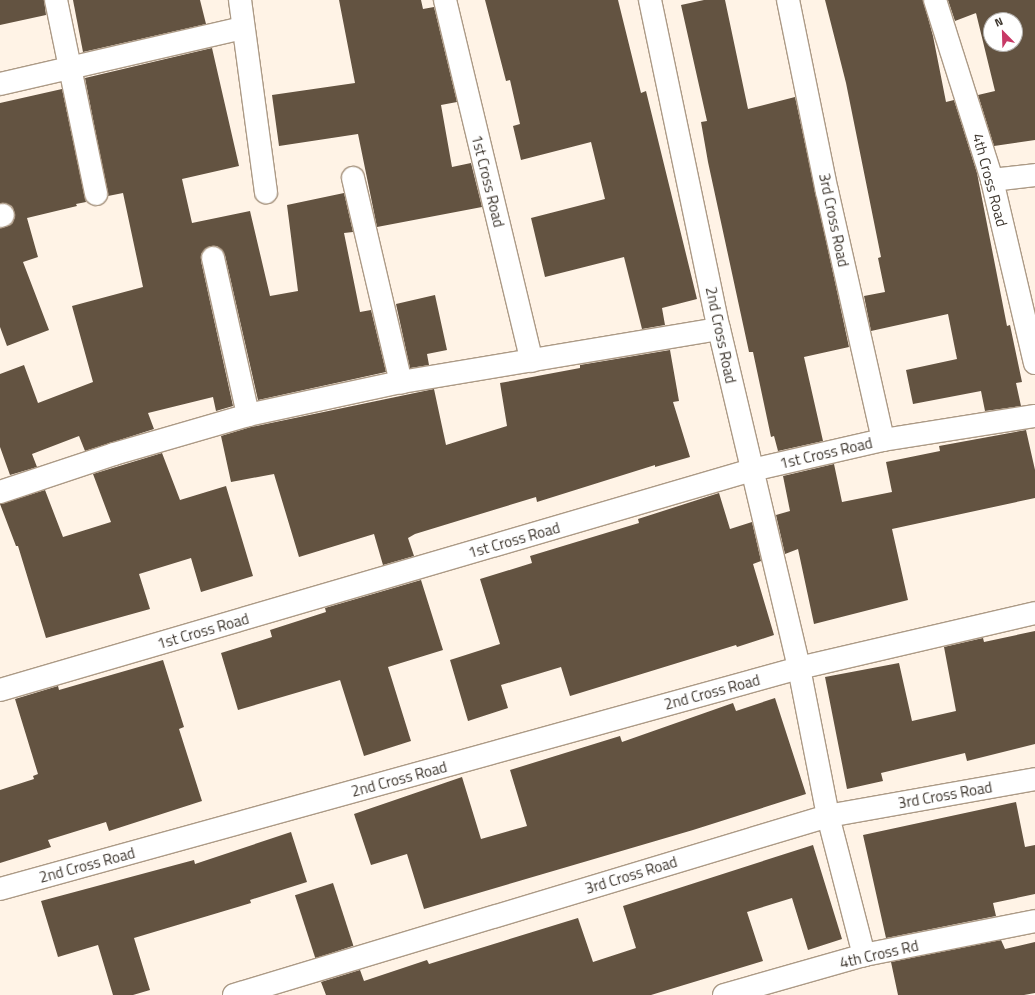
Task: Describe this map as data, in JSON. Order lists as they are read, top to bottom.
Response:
{
  "streets": {
    "street": [
      "4th Cross Road",
      "1st Cross Road",
      "3rd Cross Road",
      "2nd Cross Road",
      "4th Cross Rd"
    ]
  },
  "crossings": [
    ["1st Cross Road", "3rd Cross Road"],
    ["1st Cross Road", "2nd Cross Road"],
    ["3rd Cross Road", "2nd Cross Road"],
    ["2nd Cross Road", "4th Cross Rd"]
  ],
  "north": "top left"
}
